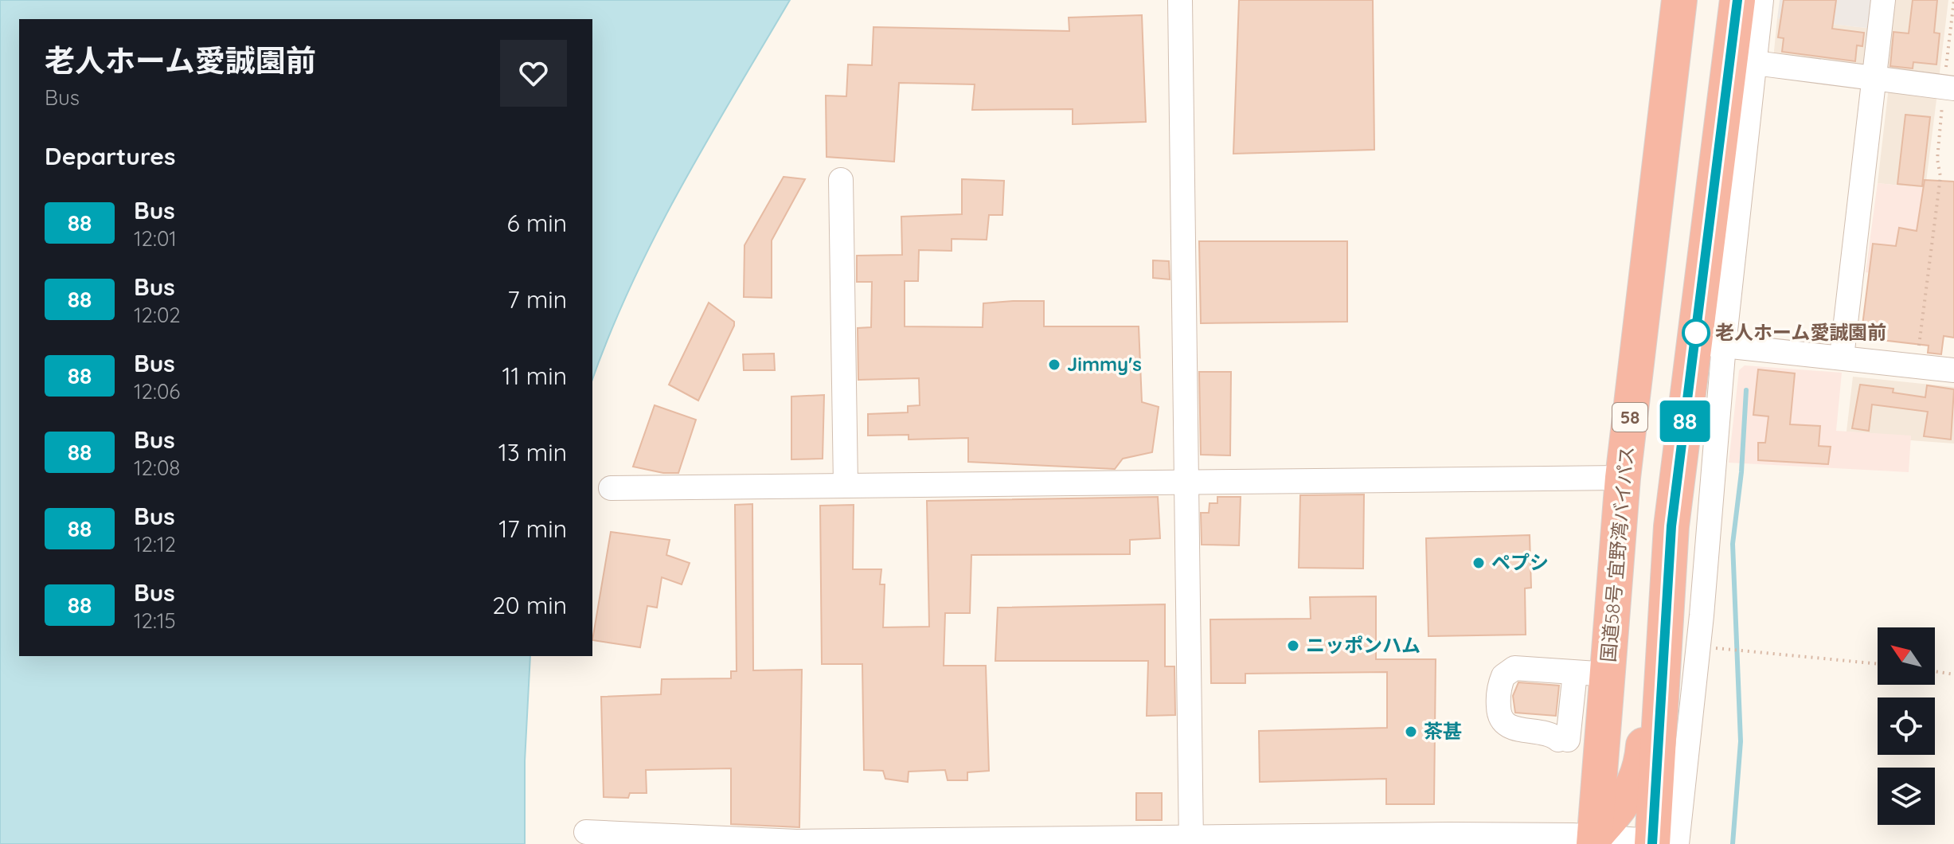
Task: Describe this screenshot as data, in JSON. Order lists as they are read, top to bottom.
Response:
{
  "streets": {
    "highway": ["58", "国道58号 宜野湾バイパス"]
  },
  "places": [
    "老人ホーム愛誠園前",
    "Jimmy's",
    "ペプシ",
    "ニッポンハム",
    "茶甚"
  ],
  "lines": ["bus line 88"],
  "north": "top left",
  "page": {
    "on_map": "88",
    "heading": [
      ["老人ホーム愛誠園前", "Bus"],
      "Departures"
    ],
    "list": [
      {
        "mark": "88",
        "name": "Bus",
        "note": "12:01",
        "value": "6 min"
      },
      {
        "mark": "88",
        "name": "Bus",
        "note": "12:02",
        "value": "7 min"
      },
      {
        "mark": "88",
        "name": "Bus",
        "note": "12:06",
        "value": "11 min"
      },
      {
        "mark": "88",
        "name": "Bus",
        "note": "12:08",
        "value": "13 min"
      },
      {
        "mark": "88",
        "name": "Bus",
        "note": "12:12",
        "value": "17 min"
      },
      {
        "mark": "88",
        "name": "Bus",
        "note": "12:15",
        "value": "20 min"
      }
    ]
  }
}
